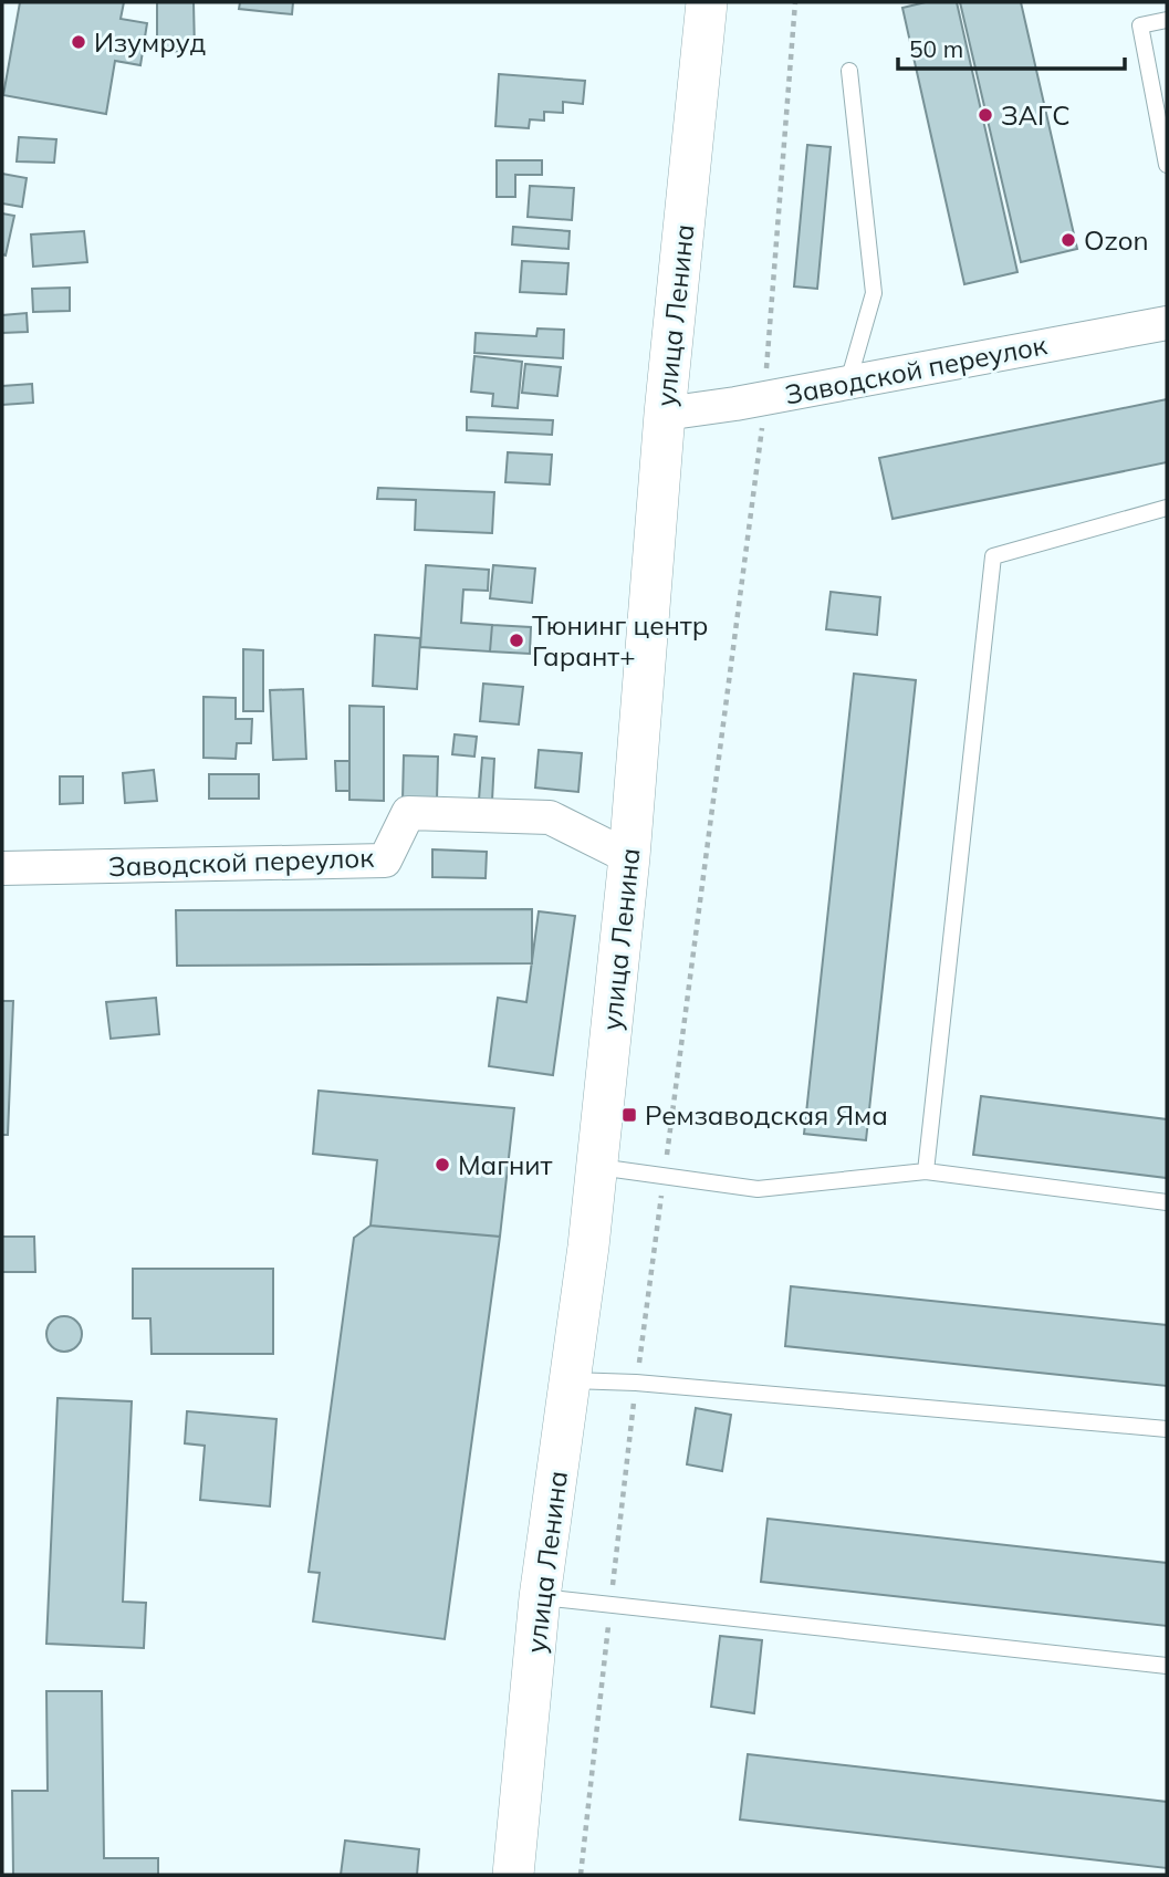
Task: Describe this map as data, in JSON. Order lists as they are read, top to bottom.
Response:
{
  "streets": {
    "street": ["улица Ленина", "Заводской переулок"]
  },
  "crossings": [
    ["улица Ленина", "Заводской переулок"]
  ],
  "places": {
    "other": [
      "Изумруд",
      "ЗАГС",
      "Ozon",
      "Тюнинг центр Гарант+",
      "Магнит"
    ],
    "transit": ["Ремзаводская Яма"]
  },
  "scale_bar": "50 m"
}
